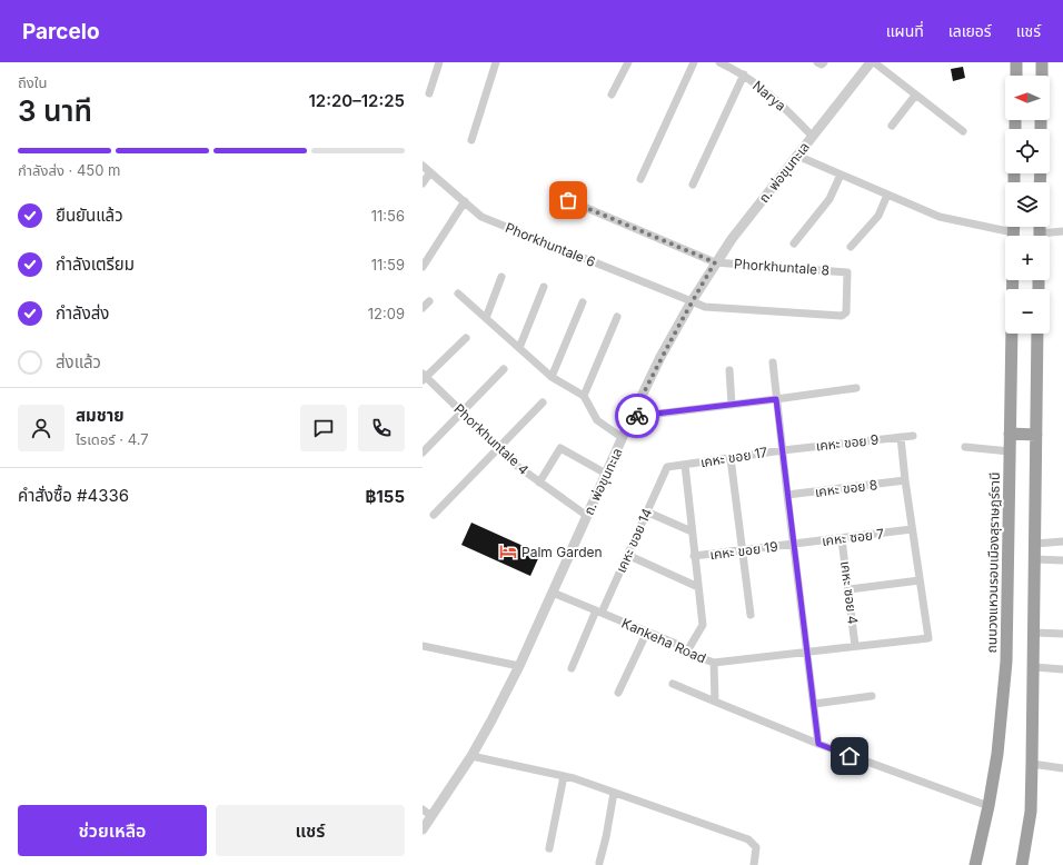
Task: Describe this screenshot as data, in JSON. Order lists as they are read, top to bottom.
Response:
{
  "streets": {
    "highway": ["ถนนวงแหวนรอบเมืองสุราษฎร์ธานี"],
    "street": [
      "Narya",
      "ถ. พ่อขุนทะเล",
      "Phorkhuntale 6",
      "Phorkhuntale 8",
      "Phorkhuntale 4",
      "เคหะ ขอย 9",
      "เคหะ ขอย 17",
      "เคหะ ขอย 8",
      "เคหะ ซอย 7",
      "เคหะ ขอย 14",
      "เคหะ ขอย 19",
      "เคหะ ซอย 4",
      "Kankeha Road"
    ]
  },
  "crossings": [
    ["Narya", "ถ. พ่อขุนทะเล"],
    ["ถ. พ่อขุนทะเล", "Phorkhuntale 6"],
    ["ถ. พ่อขุนทะเล", "Phorkhuntale 8"],
    ["ถ. พ่อขุนทะเล", "Phorkhuntale 4"],
    ["ถ. พ่อขุนทะเล", "Kankeha Road"],
    ["Phorkhuntale 6", "Phorkhuntale 8"],
    ["เคหะ ขอย 9", "เคหะ ขอย 17"],
    ["เคหะ ขอย 17", "เคหะ ขอย 14"],
    ["เคหะ ขอย 17", "เคหะ ขอย 19"],
    ["เคหะ ขอย 17", "Kankeha Road"],
    ["เคหะ ซอย 7", "เคหะ ขอย 19"],
    ["เคหะ ซอย 7", "เคหะ ซอย 4"],
    ["เคหะ ขอย 14", "Kankeha Road"]
  ],
  "places": {
    "hotel": ["Palm Garden"]
  },
  "north": "left",
  "page": {
    "header": "Parcelo",
    "nav": ["แผนที่", "เลเยอร์", "แชร์"],
    "heading": ["3 นาที", "ถึงใน", "12:20–12:25"],
    "panel": [
      "สมชาย",
      "ไรเดอร์ · 4.7",
      "คำสั่งซื้อ #4336",
      "฿155"
    ],
    "map_buttons": ["+", "−"],
    "bar": "กำลังส่ง · 450 m",
    "list": [
      ["ยืนยันแล้ว", "11:56"],
      ["กำลังเตรียม", "11:59"],
      ["กำลังส่ง", "12:09"],
      "ส่งแล้ว"
    ],
    "buttons": ["ช่วยเหลือ", "แชร์"]
  }
}
